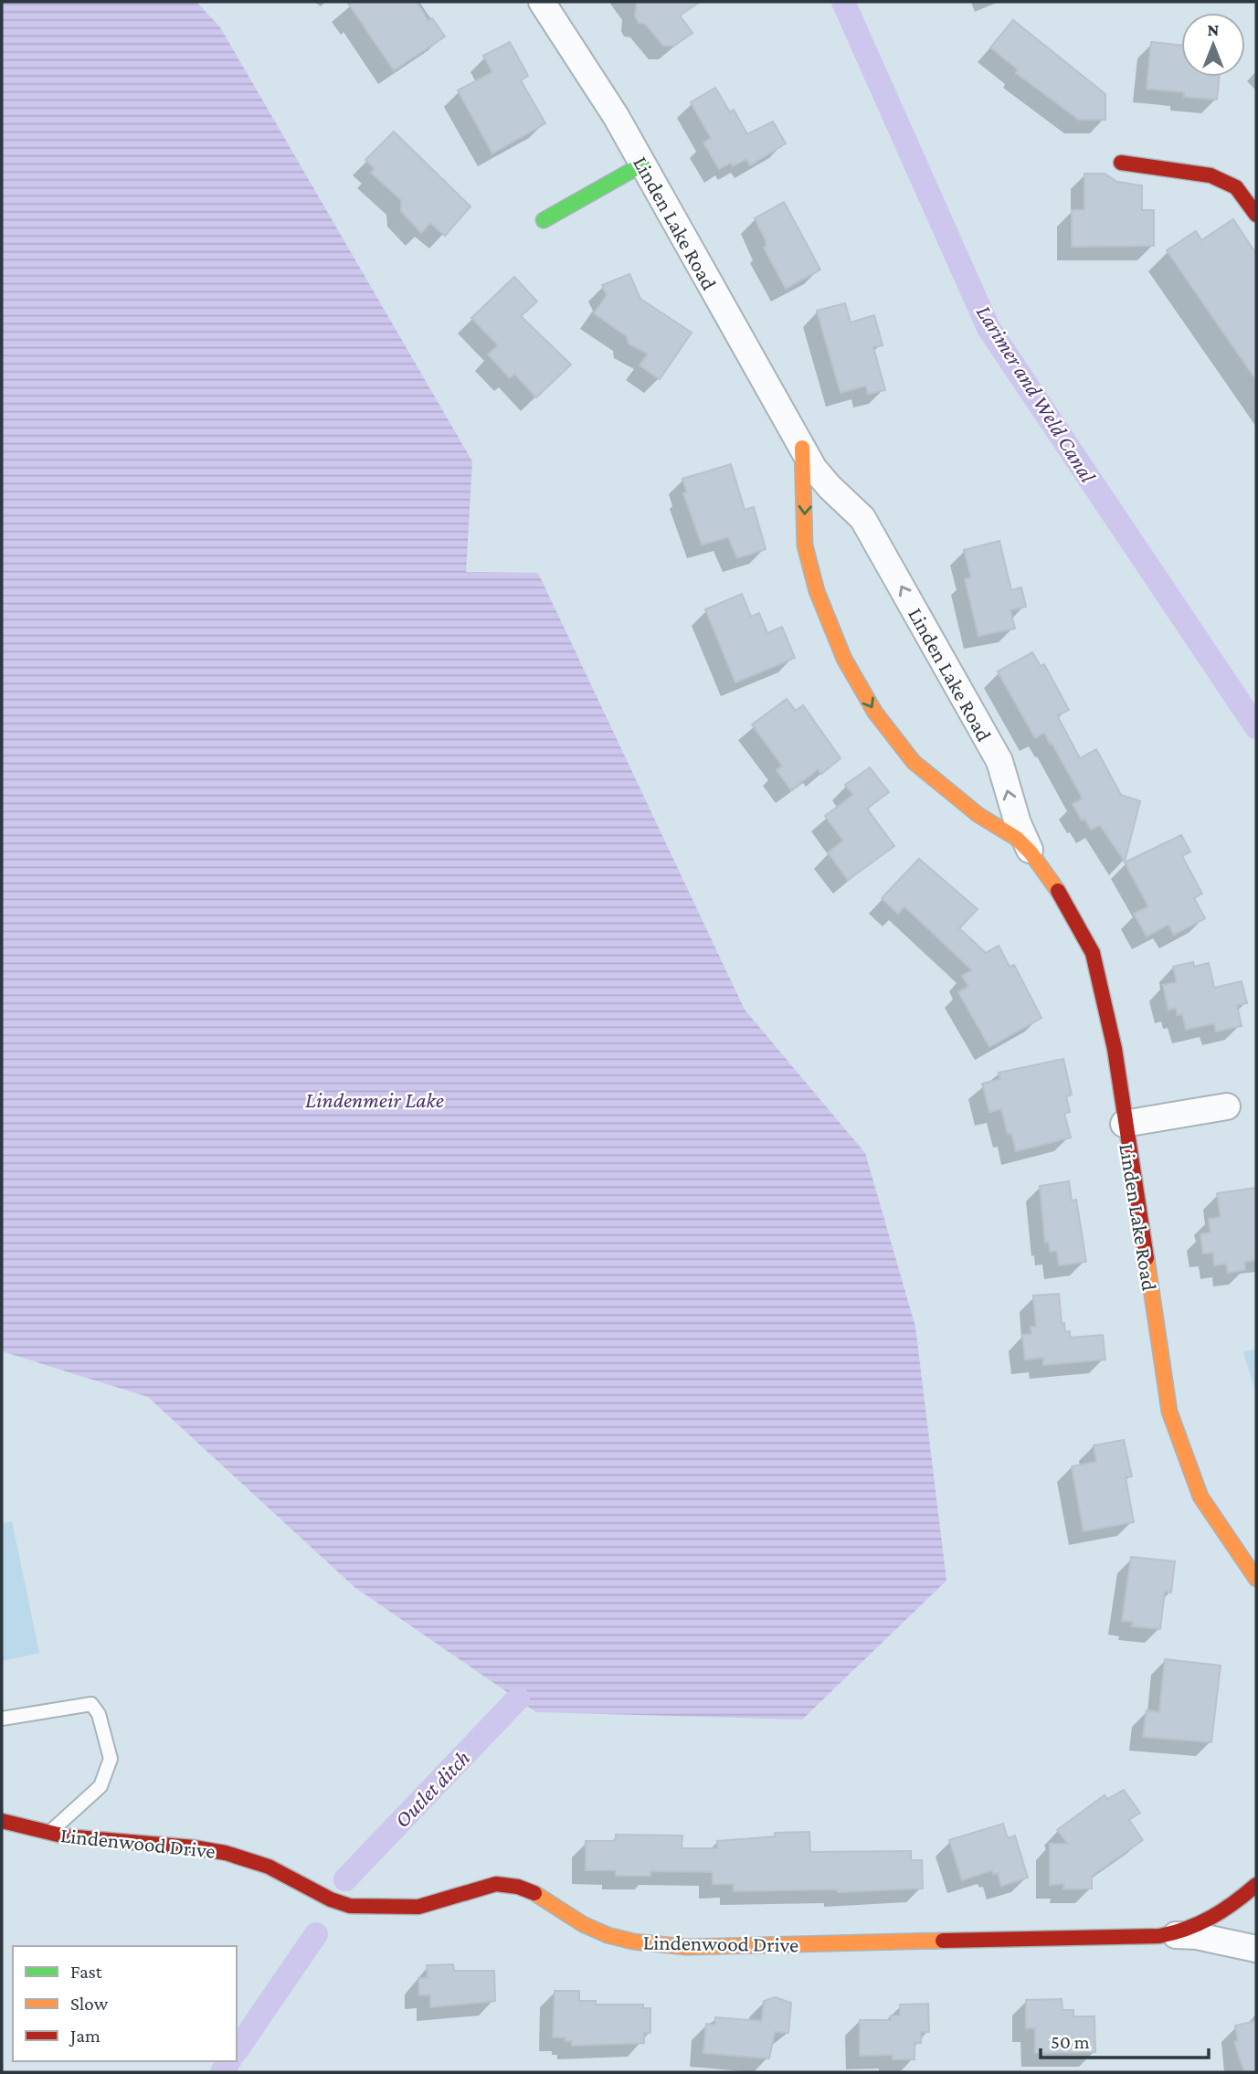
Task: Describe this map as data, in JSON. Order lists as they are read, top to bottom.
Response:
{
  "streets": {
    "street": ["Linden Lake Road", "Lindenwood Drive"]
  },
  "water": ["Larimer and Weld Canal", "Lindenmeir Lake", "Outlet ditch"],
  "legend": ["Fast", "Slow", "Jam"],
  "scale_bar": "50 m",
  "north": "top"
}
